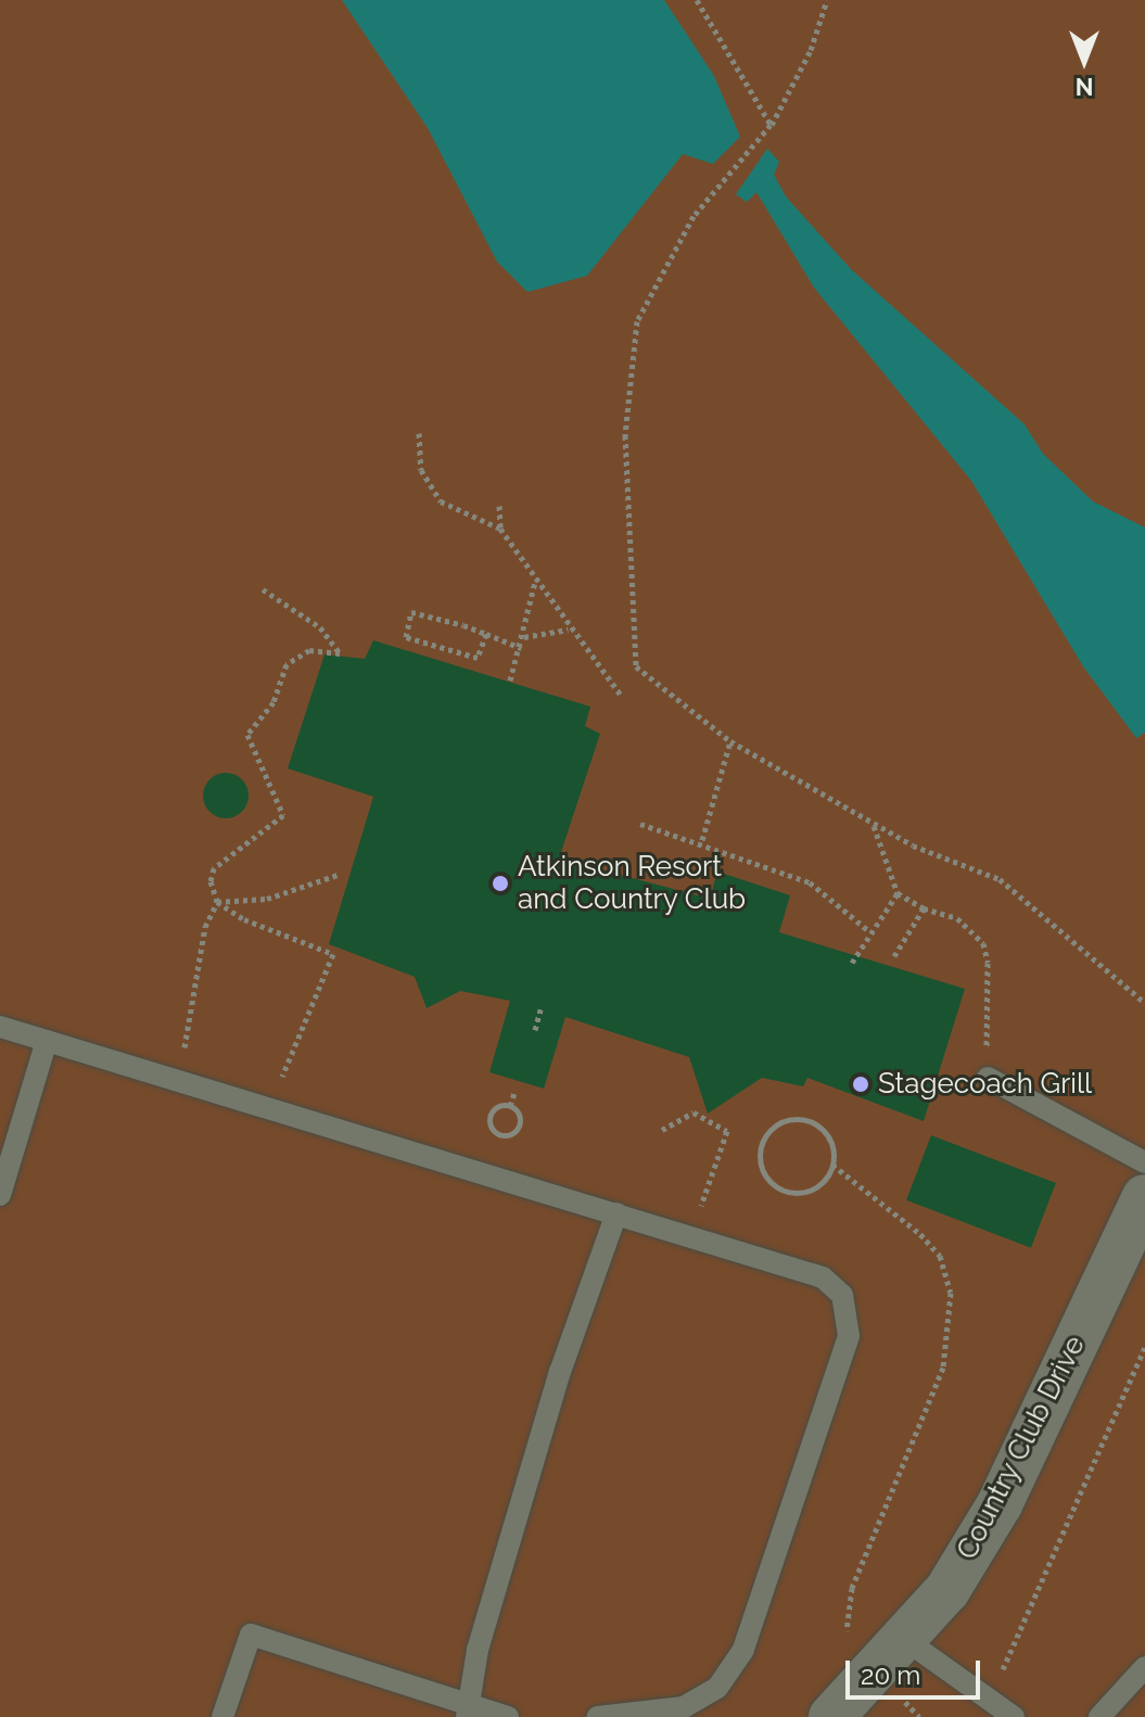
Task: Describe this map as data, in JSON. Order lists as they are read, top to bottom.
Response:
{
  "streets": {
    "street": ["Country Club Drive"]
  },
  "places": ["Atkinson Resort and Country Club", "Stagecoach Grill"],
  "scale_bar": "20 m",
  "north": "bottom"
}
